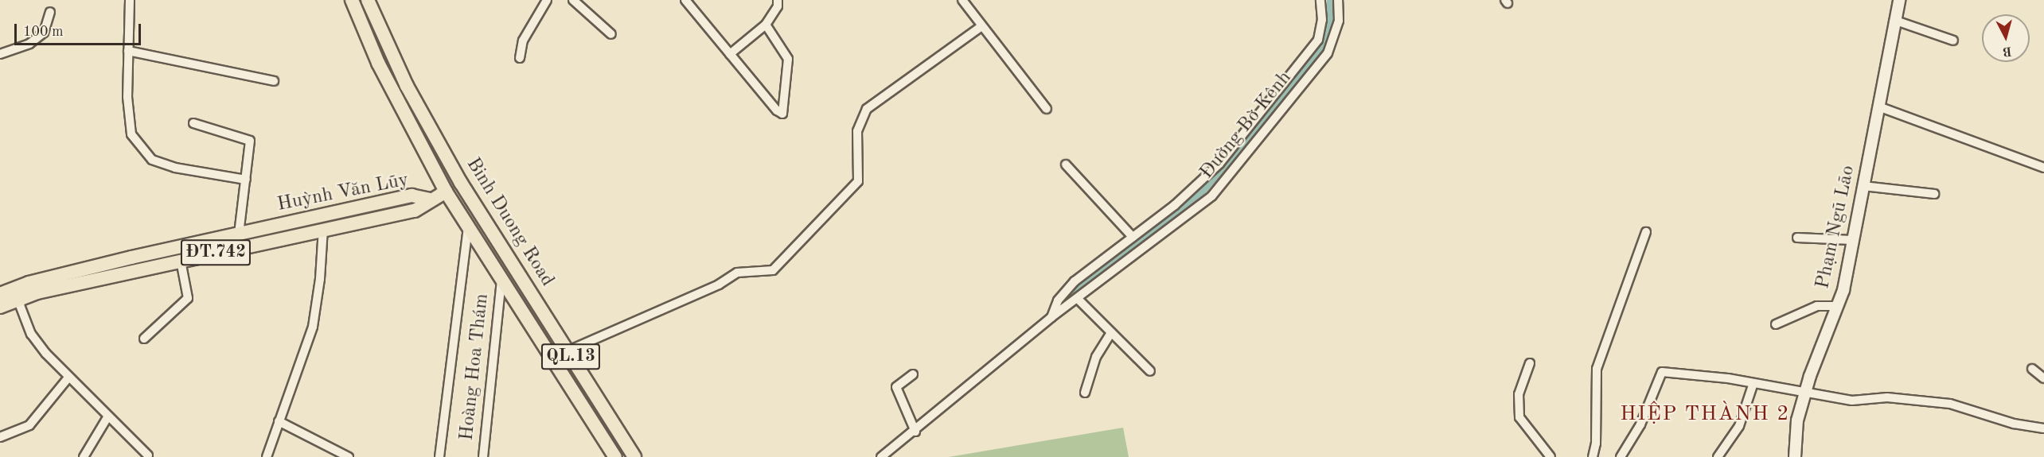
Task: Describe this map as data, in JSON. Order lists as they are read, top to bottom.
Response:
{
  "streets": {
    "main road": [
      "Huỳnh Văn Lũy",
      "Binh Duong Road",
      "ĐT.742",
      "QL.13"
    ],
    "street": ["Đường Bờ Kênh", "Phạm Ngũ Lão", "Hoàng Hoa Thám"]
  },
  "crossings": [
    ["Huỳnh Văn Lũy", "ĐT.742"],
    ["Binh Duong Road", "ĐT.742"],
    ["Binh Duong Road", "Hoàng Hoa Thám"]
  ],
  "districts": ["HIỆP THÀNH 2"],
  "scale_bar": "100 m",
  "north": "bottom"
}
